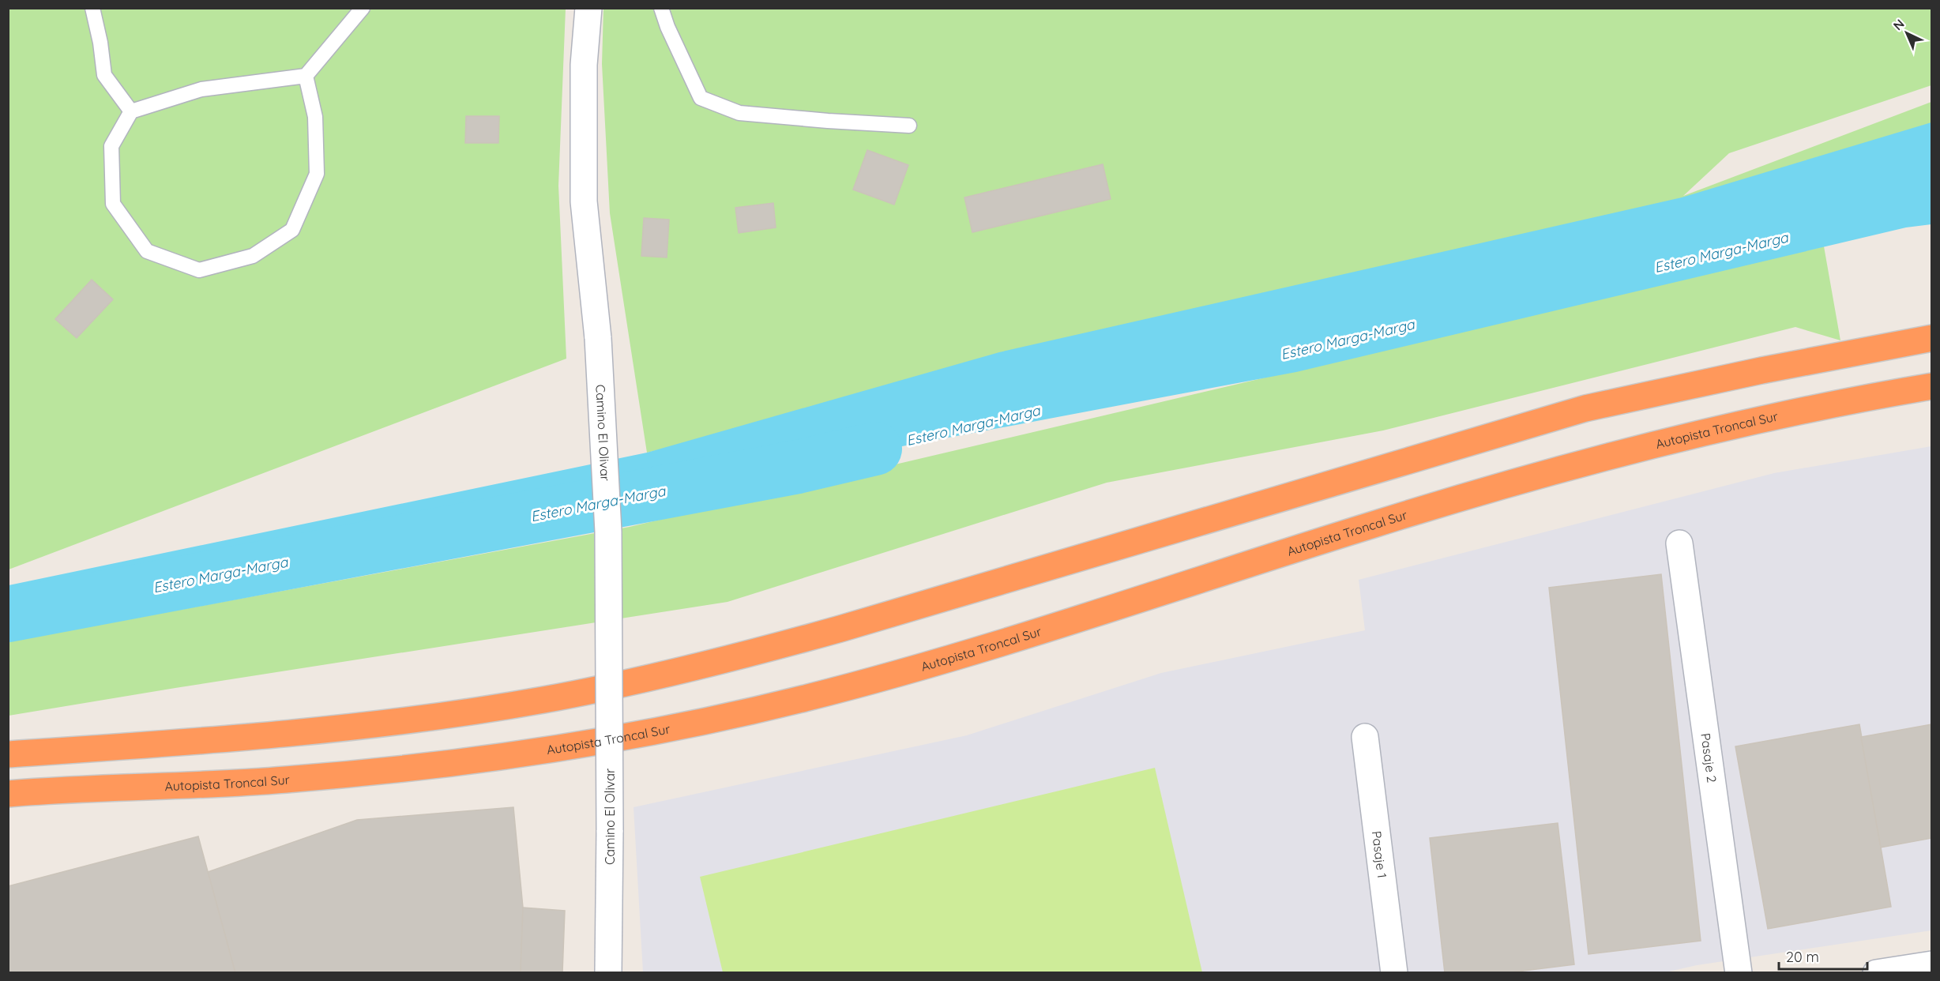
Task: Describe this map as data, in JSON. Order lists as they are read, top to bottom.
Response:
{
  "streets": {
    "highway": ["Autopista Troncal Sur"],
    "main road": ["Camino El Olivar", "Pasaje 2", "Pasaje 1"]
  },
  "water": ["Estero Marga-Marga"],
  "scale_bar": "20 m",
  "north": "top left"
}
